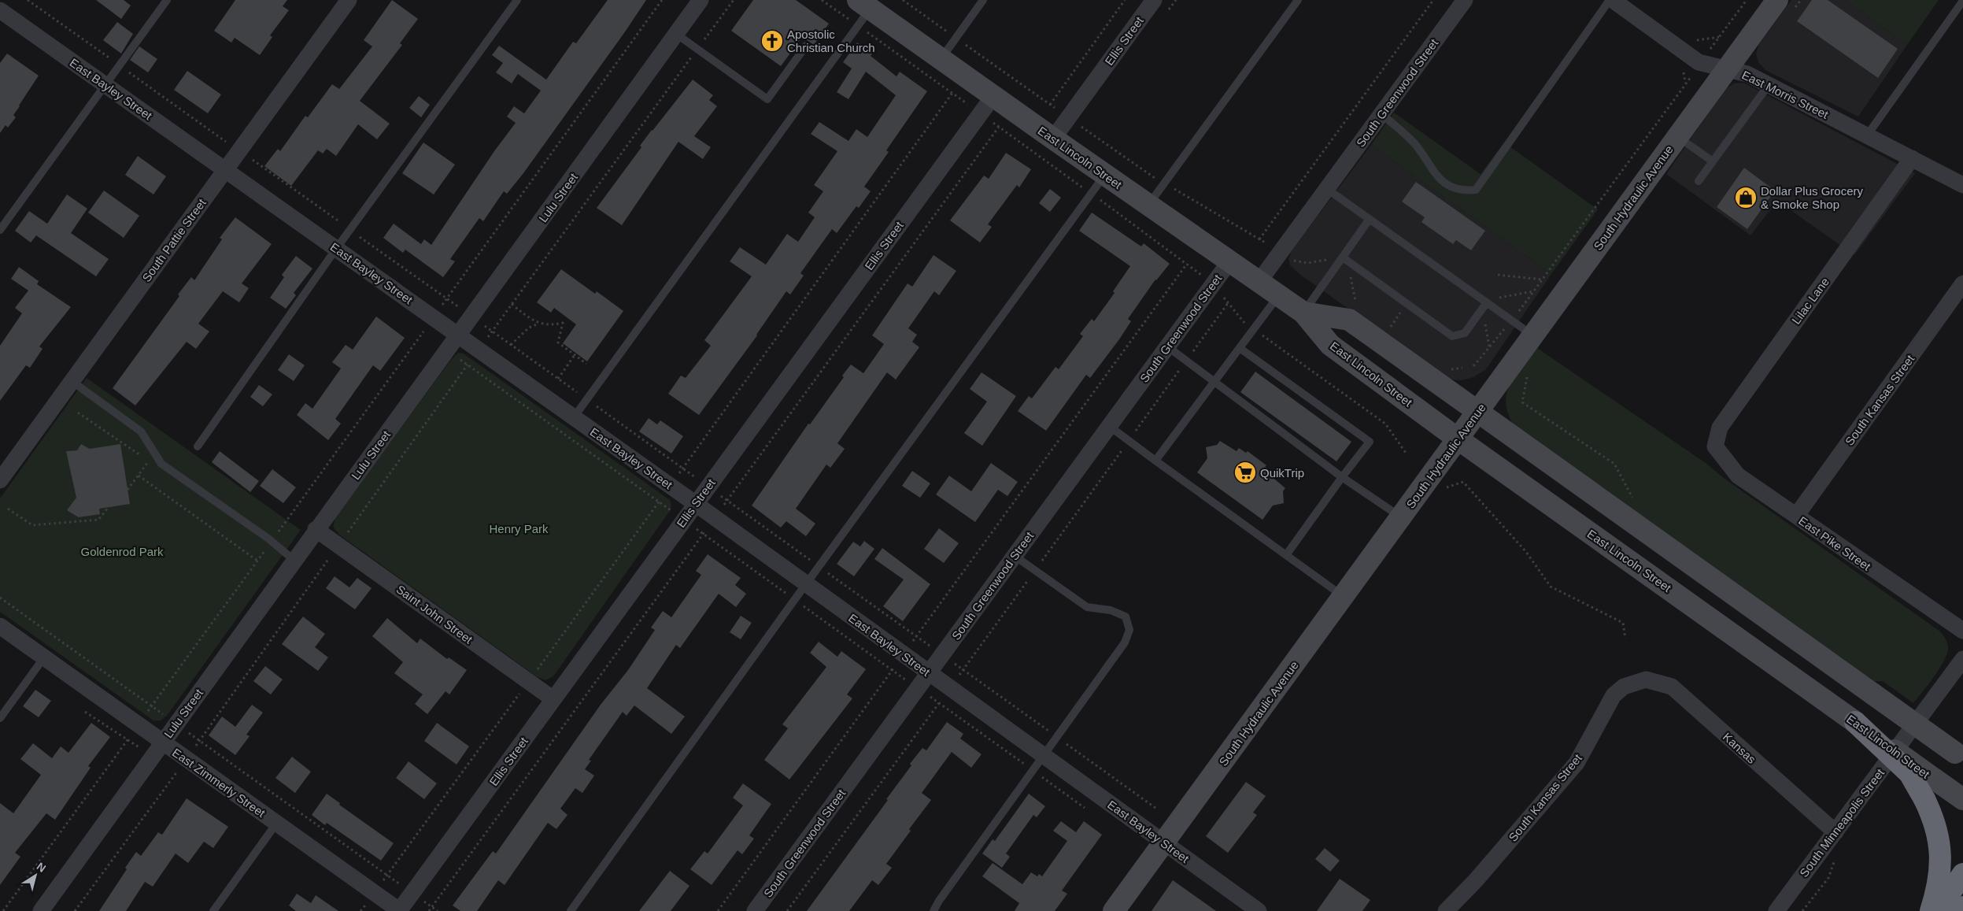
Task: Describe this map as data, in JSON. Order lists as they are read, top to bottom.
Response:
{
  "streets": {
    "street": [
      "Ellis Street",
      "East Bayley Street",
      "South Greenwood Street",
      "East Morris Street",
      "East Lincoln Street",
      "Lulu Street",
      "South Hydraulic Avenue",
      "South Pattie Street",
      "Lilac Lane",
      "South Kansas Street",
      "East Pike Street",
      "Saint John Street",
      "Kansas",
      "East Zimmerly Street",
      "South Minneapolis Street"
    ]
  },
  "crossings": [
    ["Ellis Street", "East Bayley Street"],
    ["Ellis Street", "East Lincoln Street"],
    ["Ellis Street", "Saint John Street"],
    ["Ellis Street", "East Zimmerly Street"],
    ["East Bayley Street", "South Greenwood Street"],
    ["East Bayley Street", "Lulu Street"],
    ["East Bayley Street", "South Hydraulic Avenue"],
    ["East Bayley Street", "South Pattie Street"],
    ["South Greenwood Street", "East Lincoln Street"],
    ["East Morris Street", "South Hydraulic Avenue"],
    ["East Morris Street", "Lilac Lane"],
    ["East Lincoln Street", "South Hydraulic Avenue"],
    ["Lulu Street", "Saint John Street"],
    ["Lulu Street", "East Zimmerly Street"],
    ["Lilac Lane", "East Pike Street"],
    ["South Kansas Street", "East Pike Street"],
    ["South Kansas Street", "Kansas"],
    ["Kansas", "South Minneapolis Street"]
  ],
  "parks": ["Henry Park", "Goldenrod Park"],
  "places": {
    "church": ["Apostolic Christian Church"],
    "shop": ["Dollar Plus Grocery & Smoke Shop"],
    "supermarket": ["QuikTrip"]
  },
  "north": "top right"
}
